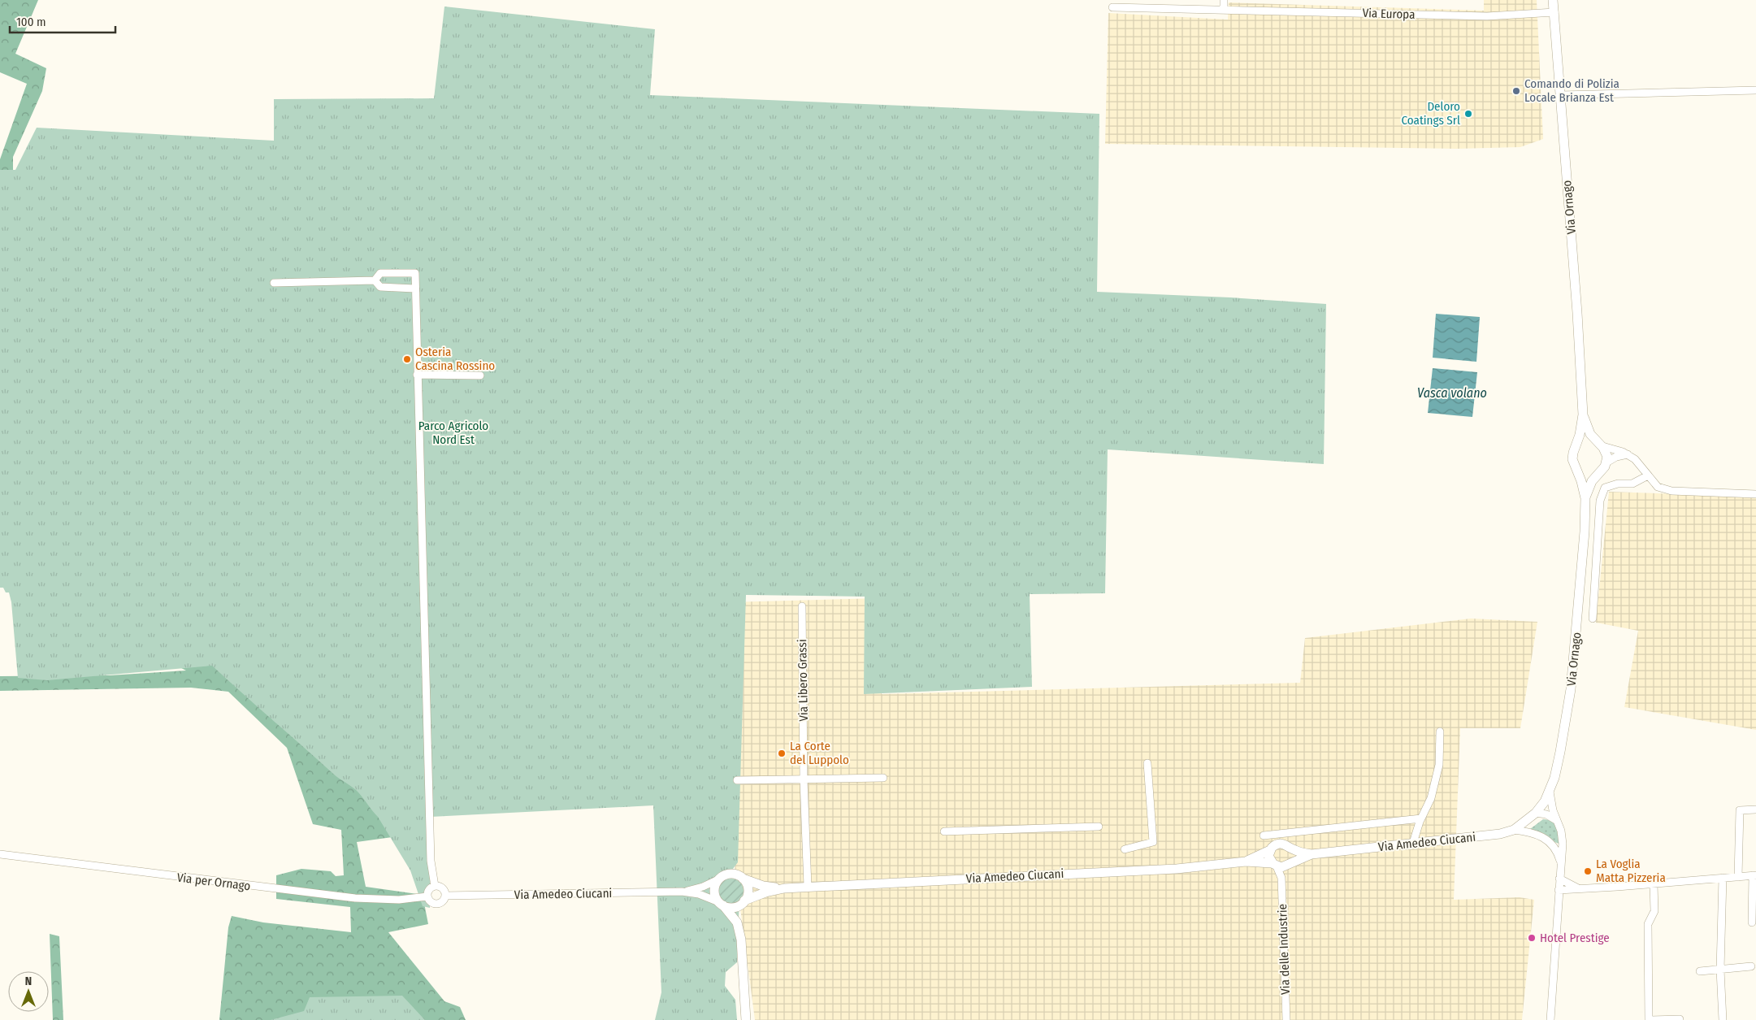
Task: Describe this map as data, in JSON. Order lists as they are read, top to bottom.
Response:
{
  "streets": {
    "main road": ["Via Ornago", "Via Amedeo Ciucani"],
    "street": [
      "Via Europa",
      "Via Libero Grassi",
      "Via per Ornago",
      "Via delle Industrie"
    ]
  },
  "crossings": [
    ["Via Europa", "Via Ornago"],
    ["Via Ornago", "Via Amedeo Ciucani"],
    ["Via Libero Grassi", "Via Amedeo Ciucani"],
    ["Via Amedeo Ciucani", "Via per Ornago"],
    ["Via Amedeo Ciucani", "Via delle Industrie"]
  ],
  "water": ["Vasca volano"],
  "parks": ["Parco Agricolo Nord Est"],
  "places": [
    "Comando di Polizia Locale Brianza Est",
    "Deloro Coatings Srl",
    "Osteria Cascina Rossino",
    "La Corte del Luppolo",
    "La Voglia Matta Pizzeria",
    "Hotel Prestige"
  ],
  "scale_bar": "100 m",
  "north": "top"
}
